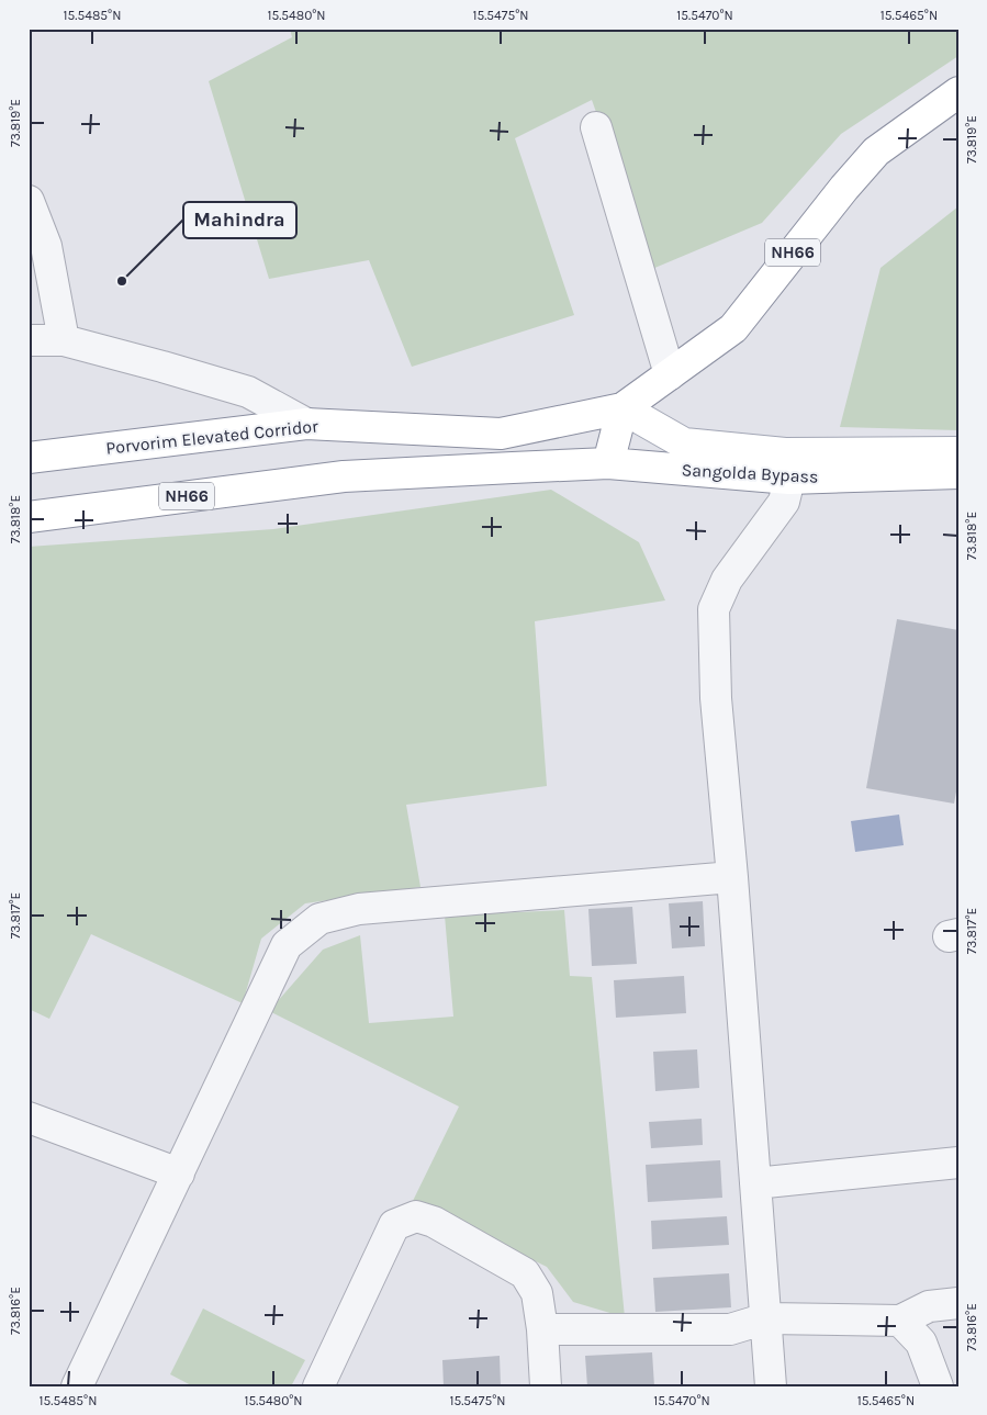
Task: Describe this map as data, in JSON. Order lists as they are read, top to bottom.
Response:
{
  "streets": {
    "main road": ["NH66", "Porvorim Elevated Corridor", "Sangolda Bypass"]
  },
  "crossings": [
    ["NH66", "Porvorim Elevated Corridor"],
    ["NH66", "Sangolda Bypass"],
    ["Porvorim Elevated Corridor", "Sangolda Bypass"]
  ],
  "places": ["Mahindra"],
  "coordinates": [
    "15.5485°N",
    "15.5480°N",
    "15.5475°N",
    "15.5470°N",
    "15.5465°N",
    "73.819°E",
    "73.818°E",
    "73.817°E",
    "73.816°E"
  ]
}
